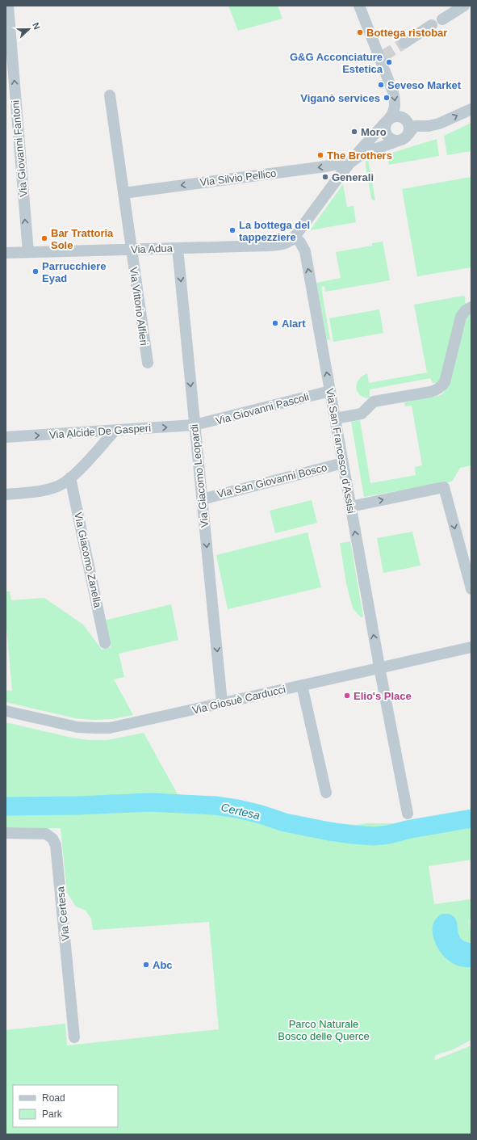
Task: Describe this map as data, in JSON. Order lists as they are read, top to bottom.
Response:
{
  "streets": {
    "street": [
      "Via Giovanni Fantoni",
      "Via Silvio Pellico",
      "Via Adua",
      "Via Vittorio Alfieri",
      "Via Giovanni Pascoli",
      "Via Alcide De Gasperi",
      "Via San Francesco d'Assisi",
      "Via Giacomo Leopardi",
      "Via San Giovanni Bosco",
      "Via Giacomo Zanella",
      "Via Giosuè Carducci",
      "Via Certesa"
    ]
  },
  "crossings": [
    ["Via Giovanni Fantoni", "Via Adua"],
    ["Via Adua", "Via Vittorio Alfieri"],
    ["Via Adua", "Via San Francesco d'Assisi"],
    ["Via Adua", "Via Giacomo Leopardi"],
    ["Via Giovanni Pascoli", "Via Alcide De Gasperi"],
    ["Via Giovanni Pascoli", "Via San Francesco d'Assisi"],
    ["Via Giovanni Pascoli", "Via Giacomo Leopardi"],
    ["Via Alcide De Gasperi", "Via Giacomo Leopardi"],
    ["Via San Francesco d'Assisi", "Via San Giovanni Bosco"],
    ["Via San Francesco d'Assisi", "Via Giosuè Carducci"],
    ["Via Giacomo Leopardi", "Via San Giovanni Bosco"],
    ["Via Giacomo Leopardi", "Via Giosuè Carducci"]
  ],
  "one_way": ["Via Silvio Pellico", "Via San Francesco d'Assisi", "Via Giacomo Leopardi"],
  "water": ["Certesa"],
  "parks": ["Parco Naturale Bosco delle Querce"],
  "places": [
    "Bottega ristobar",
    "G&G Acconciature Estetica",
    "Seveso Market",
    "Viganò services",
    "Moro",
    "The Brothers",
    "Generali",
    "La bottega del tappezziere",
    "Bar Trattoria Sole",
    "Parrucchiere Eyad",
    "Alart",
    "Elio's Place",
    "Abc"
  ],
  "legend": ["Road", "Park"],
  "north": "right"
}
